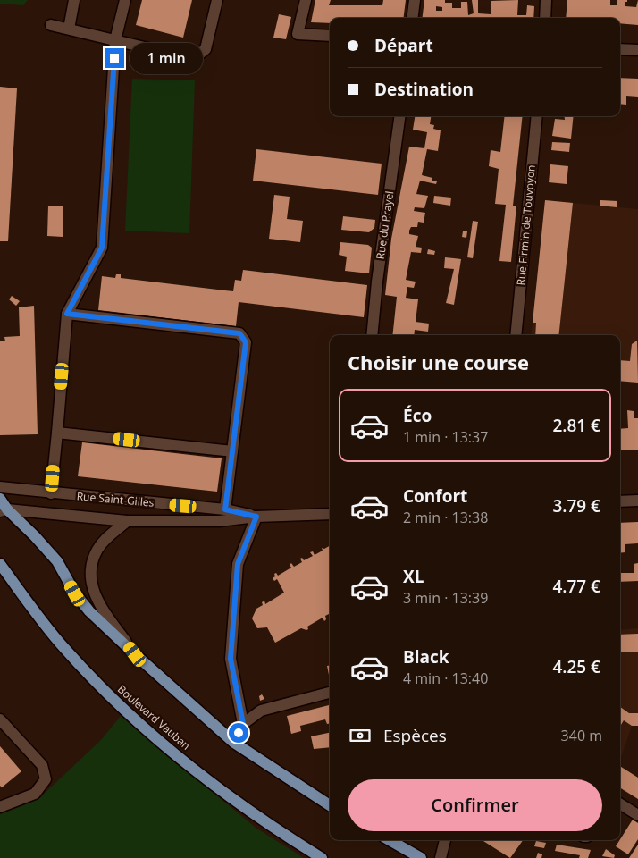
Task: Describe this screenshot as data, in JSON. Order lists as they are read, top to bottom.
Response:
{
  "streets": {
    "main road": ["Boulevard Vauban"],
    "street": ["Rue du Prayel", "Rue Firmin de Touvoyon", "Rue Saint-Gilles"]
  },
  "page": {
    "banner": ["Départ", "Destination"],
    "bubble": "1 min",
    "heading": "Choisir une course",
    "list": [
      {
        "name": "Éco",
        "note": "1 min · 13:37",
        "value": "2.81 €"
      },
      {
        "name": "Confort",
        "note": "2 min · 13:38",
        "value": "3.79 €"
      },
      {
        "name": "XL",
        "note": "3 min · 13:39",
        "value": "4.77 €"
      },
      {
        "name": "Black",
        "note": "4 min · 13:40",
        "value": "4.25 €"
      }
    ],
    "pay": ["Espèces", "340 m"],
    "buttons": "Confirmer"
  }
}
